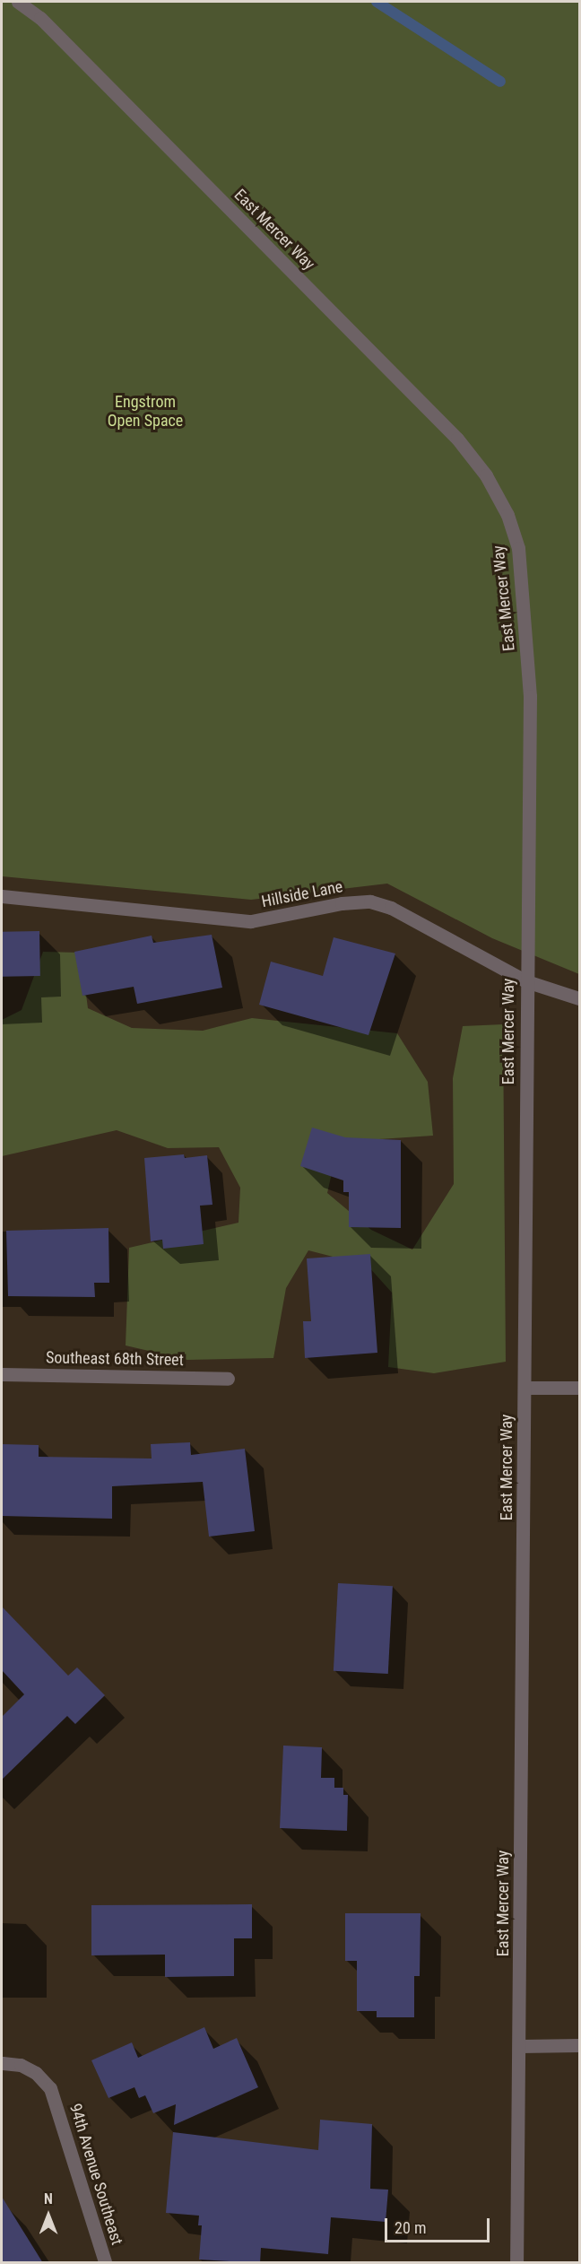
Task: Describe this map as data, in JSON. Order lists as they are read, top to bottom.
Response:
{
  "streets": {
    "street": [
      "East Mercer Way",
      "Hillside Lane",
      "Southeast 68th Street",
      "94th Avenue Southeast"
    ]
  },
  "crossings": [
    ["East Mercer Way", "Hillside Lane"]
  ],
  "parks": ["Engstrom Open Space"],
  "scale_bar": "20 m",
  "north": "top"
}
